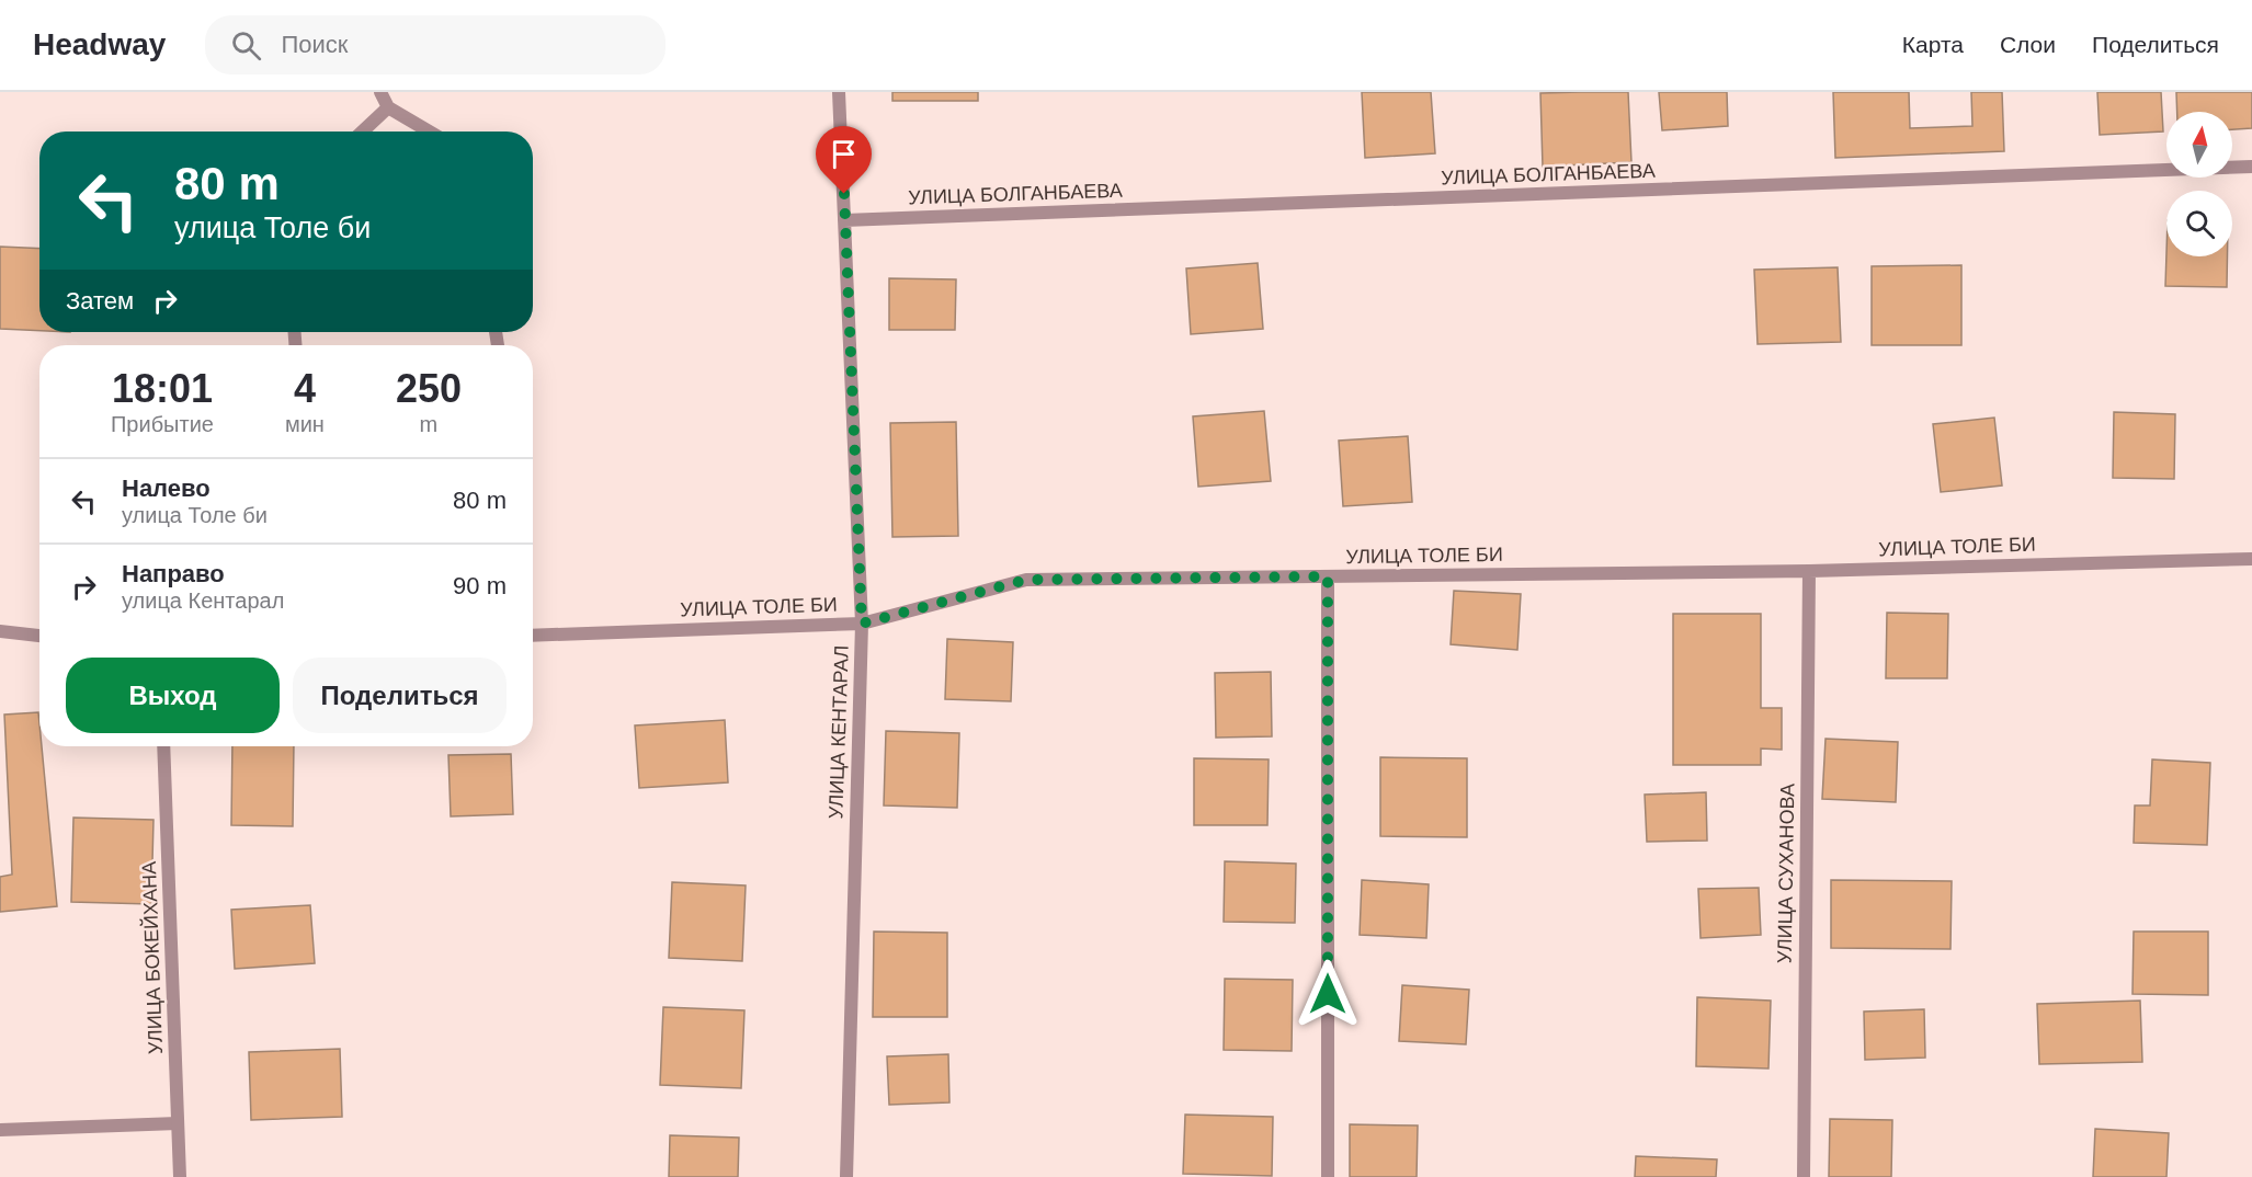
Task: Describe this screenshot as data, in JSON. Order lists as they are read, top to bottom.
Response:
{
  "streets": {
    "street": [
      "УЛИЦА БОЛГАНБАЕВА",
      "УЛИЦА ТОЛЕ БИ",
      "УЛИЦА КЕНТАРАЛ",
      "УЛИЦА СУХАНОВА",
      "УЛИЦА БОКЕЙХАНА"
    ]
  },
  "crossings": [
    ["УЛИЦА БОЛГАНБАЕВА", "УЛИЦА КЕНТАРАЛ"],
    ["УЛИЦА ТОЛЕ БИ", "УЛИЦА КЕНТАРАЛ"],
    ["УЛИЦА ТОЛЕ БИ", "УЛИЦА СУХАНОВА"]
  ],
  "north": "top",
  "page": {
    "header": "Headway",
    "search": "Поиск",
    "nav": ["Карта", "Слои", "Поделиться"],
    "turn": ["80 m", "улица Толе би"],
    "then": "Затем",
    "eta": [
      "18:01",
      "Прибытие",
      "4",
      "мин",
      "250",
      "m"
    ],
    "list": [
      {
        "name": "Налево",
        "note": "улица Толе би",
        "value": "80 m"
      },
      {
        "name": "Направо",
        "note": "улица Кентарал",
        "value": "90 m"
      }
    ],
    "buttons": ["Выход", "Поделиться"]
  }
}
